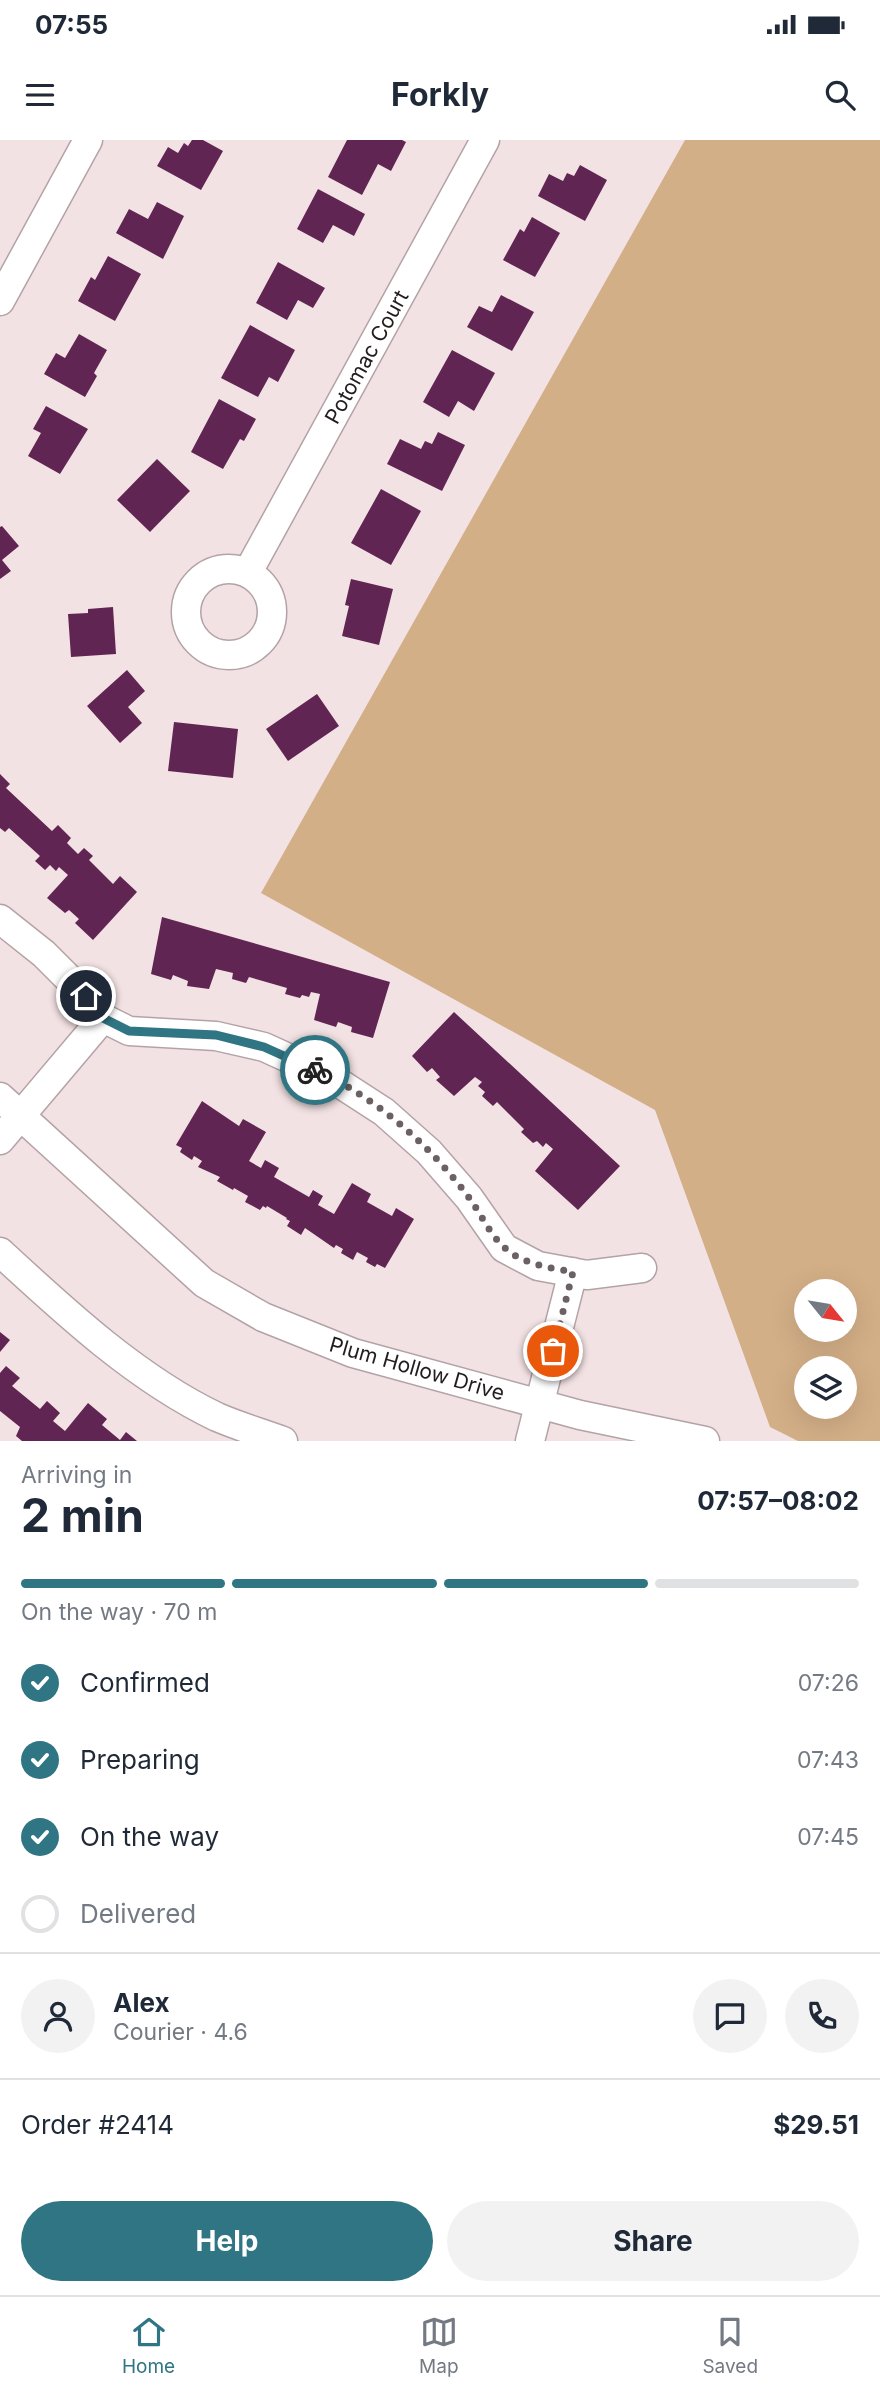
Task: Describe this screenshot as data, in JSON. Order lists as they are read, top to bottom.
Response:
{
  "streets": {
    "street": ["Potomac Court", "Plum Hollow Drive"]
  },
  "north": "bottom right",
  "page": {
    "status": "07:55",
    "header": "Forkly",
    "heading": ["2 min", "Arriving in", "07:57–08:02"],
    "panel": [
      "Alex",
      "Courier · 4.6",
      "Order #2414",
      "$29.51"
    ],
    "bar": "On the way · 70 m",
    "list": [
      ["Confirmed", "07:26"],
      ["Preparing", "07:43"],
      ["On the way", "07:45"],
      "Delivered"
    ],
    "buttons": ["Help", "Share"],
    "tabs": ["Home", "Map", "Saved"]
  }
}
